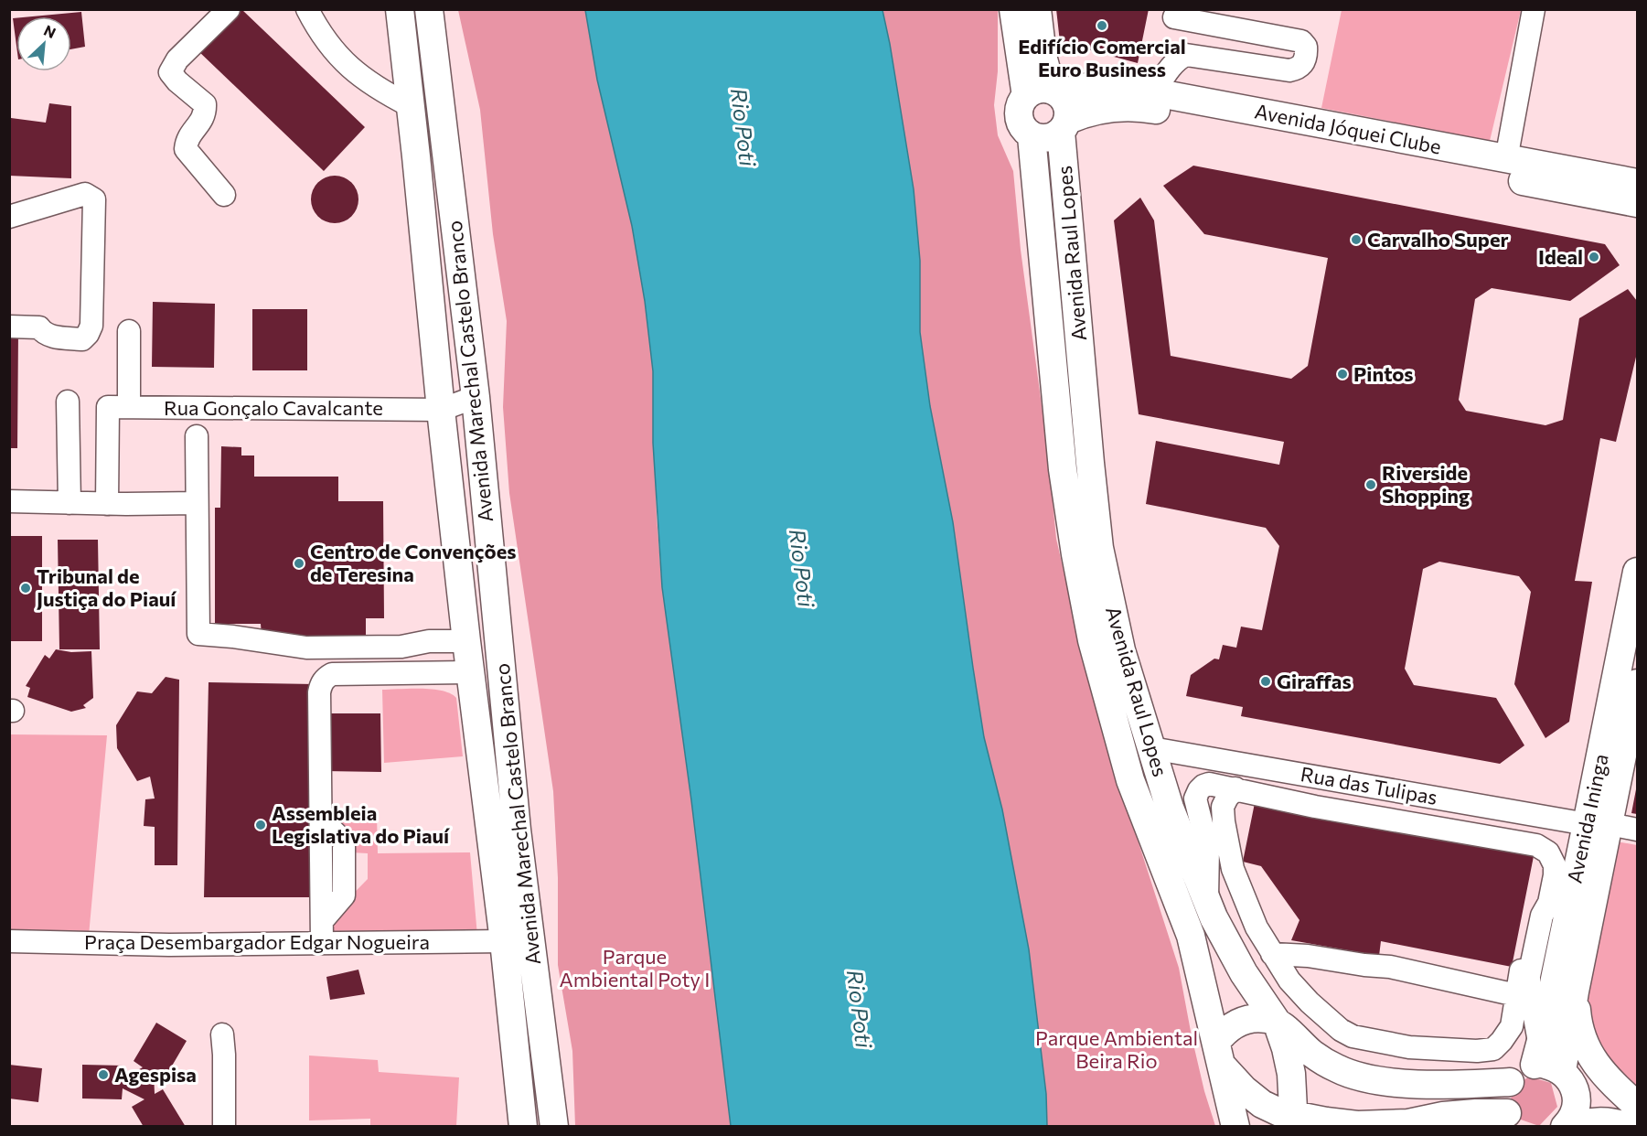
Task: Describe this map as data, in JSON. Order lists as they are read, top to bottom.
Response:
{
  "streets": {
    "main road": [
      "Avenida Jóquei Clube",
      "Avenida Raul Lopes",
      "Avenida Marechal Castelo Branco",
      "Avenida Ininga"
    ],
    "street": ["Rua Gonçalo Cavalcante", "Rua das Tulipas", "Praça Desembargador Edgar Nogueira"]
  },
  "crossings": [
    ["Avenida Jóquei Clube", "Avenida Raul Lopes"],
    ["Avenida Raul Lopes", "Rua das Tulipas"],
    ["Avenida Marechal Castelo Branco", "Rua Gonçalo Cavalcante"],
    ["Avenida Marechal Castelo Branco", "Praça Desembargador Edgar Nogueira"],
    ["Rua das Tulipas", "Avenida Ininga"]
  ],
  "water": ["Rio Poti"],
  "parks": ["Parque Ambiental Poty I", "Parque Ambiental Beira Rio"],
  "places": [
    "Edifício Comercial Euro Business",
    "Carvalho Super",
    "Ideal",
    "Pintos",
    "Riverside Shopping",
    "Centro de Convenções de Teresina",
    "Tribunal de Justiça do Piauí",
    "Giraffas",
    "Assembleia Legislativa do Piauí",
    "Agespisa"
  ],
  "north": "top right"
}
